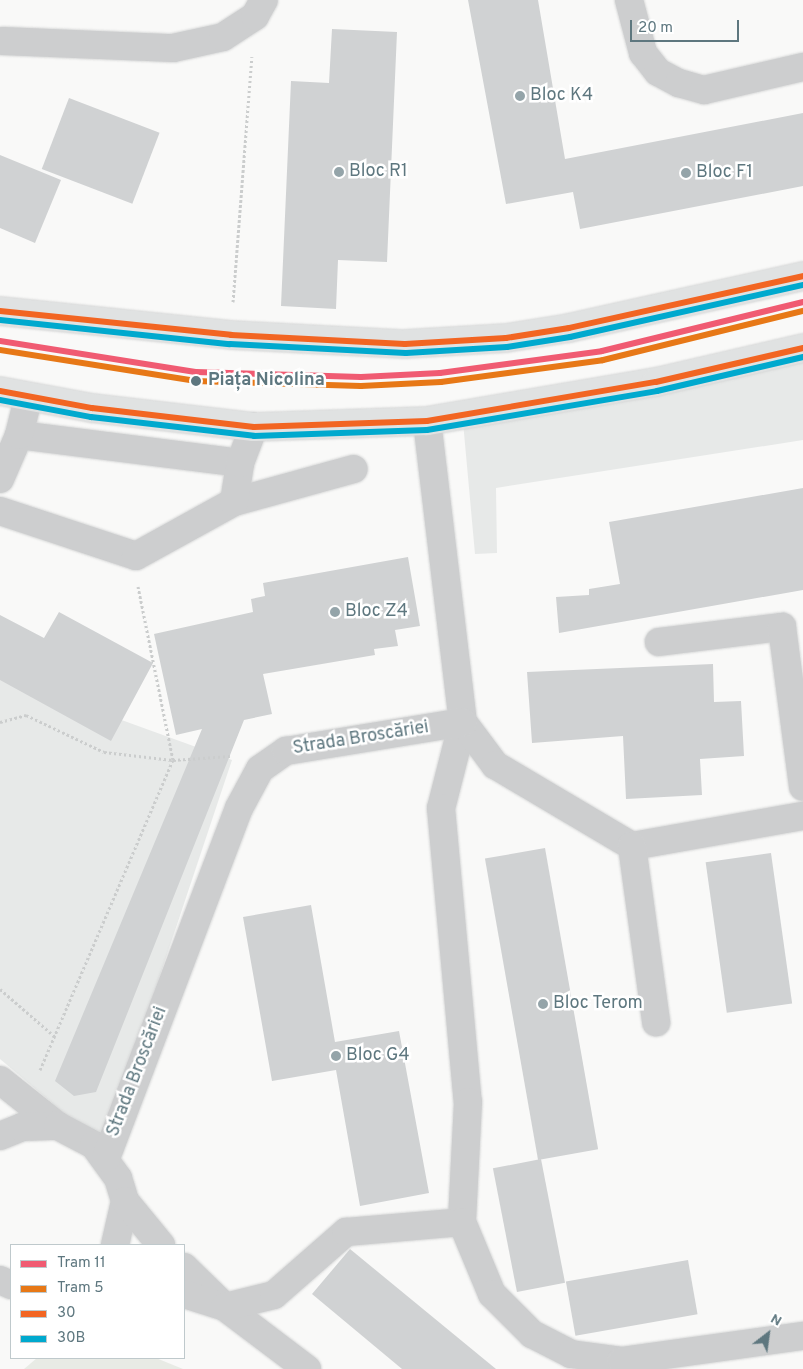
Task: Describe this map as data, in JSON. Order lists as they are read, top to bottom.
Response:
{
  "streets": {
    "street": ["Strada Broscăriei"]
  },
  "places": [
    "Bloc K4",
    "Bloc R1",
    "Bloc F1",
    "Piața Nicolina",
    "Bloc Z4",
    "Bloc Terom",
    "Bloc G4"
  ],
  "lines": [
    "transit line 30",
    "transit line 30B",
    "tram line 11",
    "tram line 5"
  ],
  "legend": [
    "Tram 11",
    "Tram 5",
    "30",
    "30B"
  ],
  "scale_bar": "20 m",
  "north": "top right"
}
